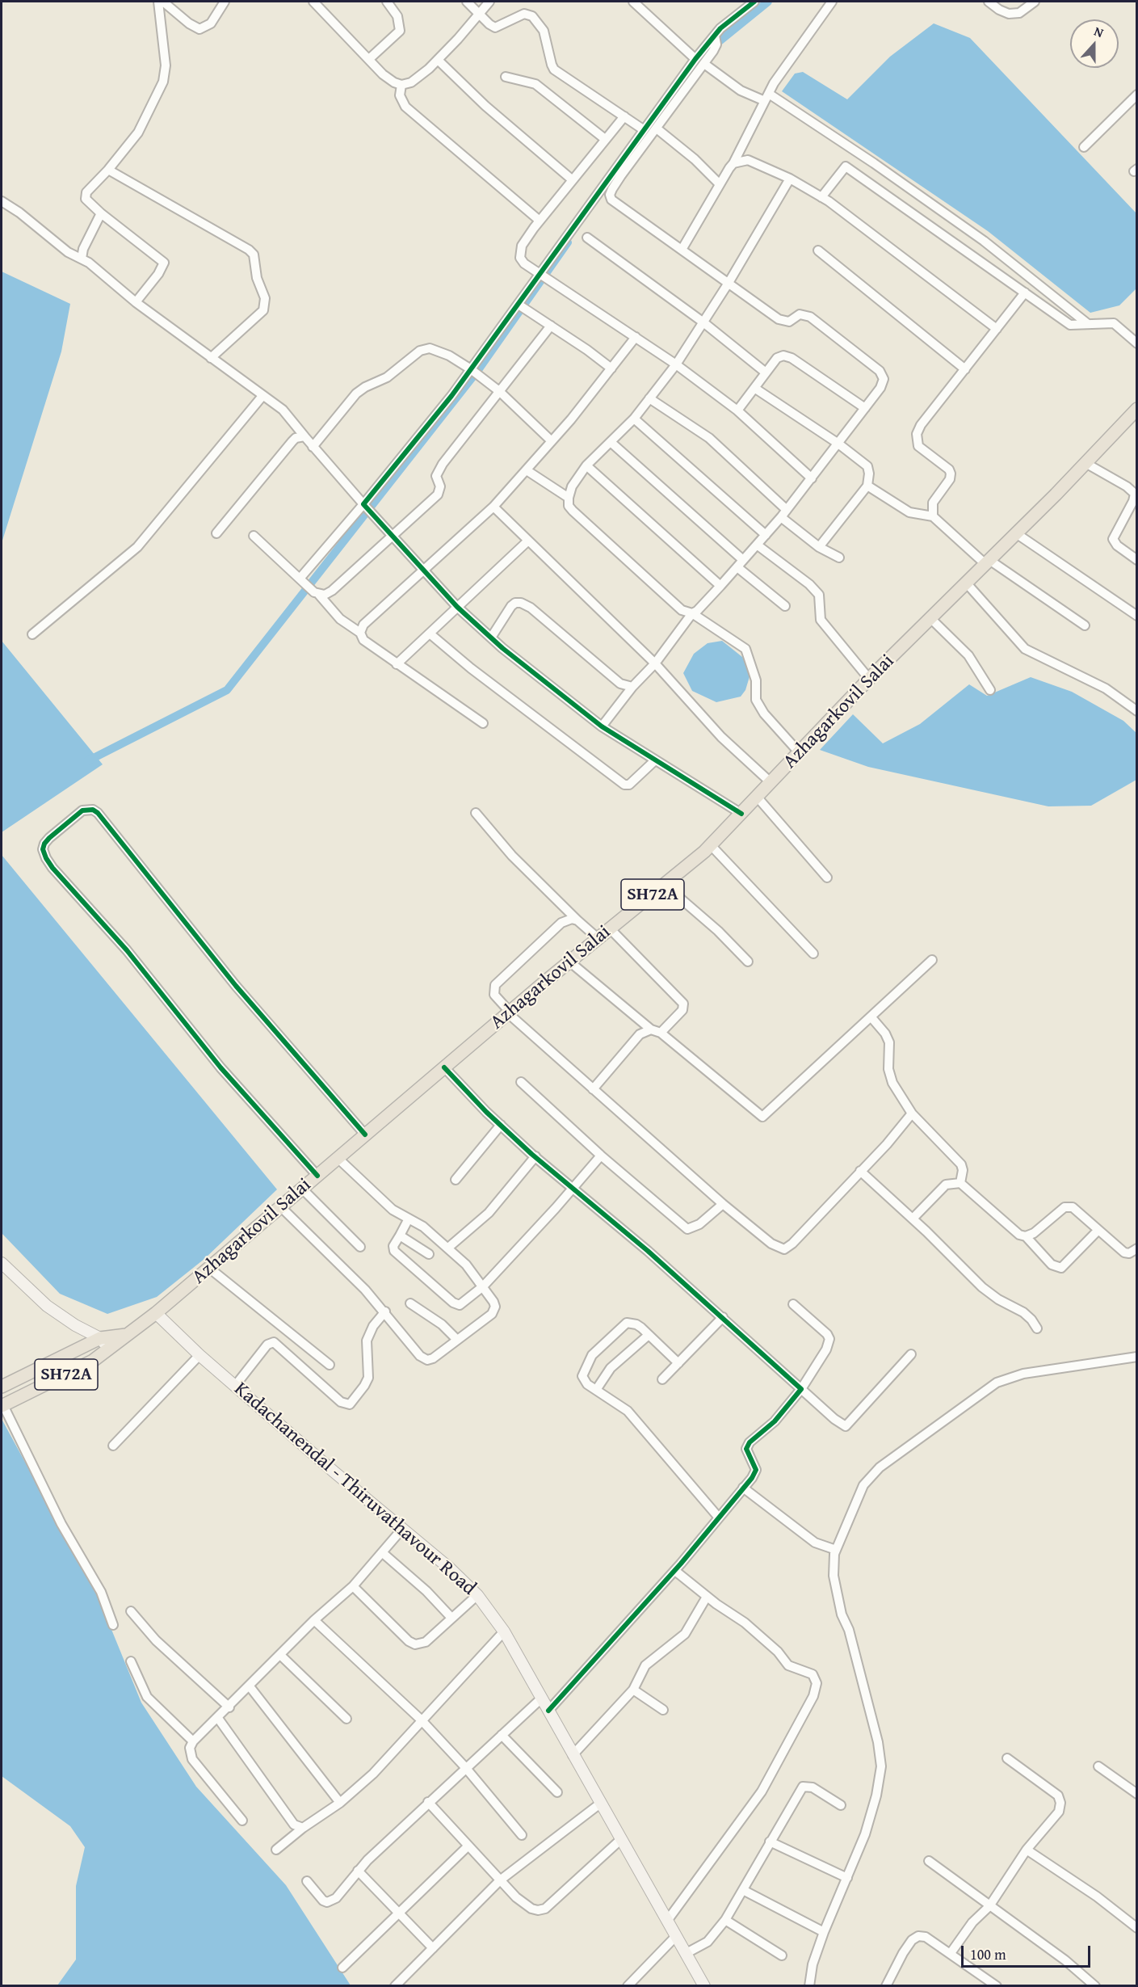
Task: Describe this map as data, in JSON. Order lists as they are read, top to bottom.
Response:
{
  "streets": {
    "main road": ["Azhagarkovil Salai", "SH72A", "Kadachanendal - Thiruvathavour Road"]
  },
  "crossings": [
    ["Azhagarkovil Salai", "Kadachanendal - Thiruvathavour Road"]
  ],
  "scale_bar": "100 m",
  "north": "top"
}
